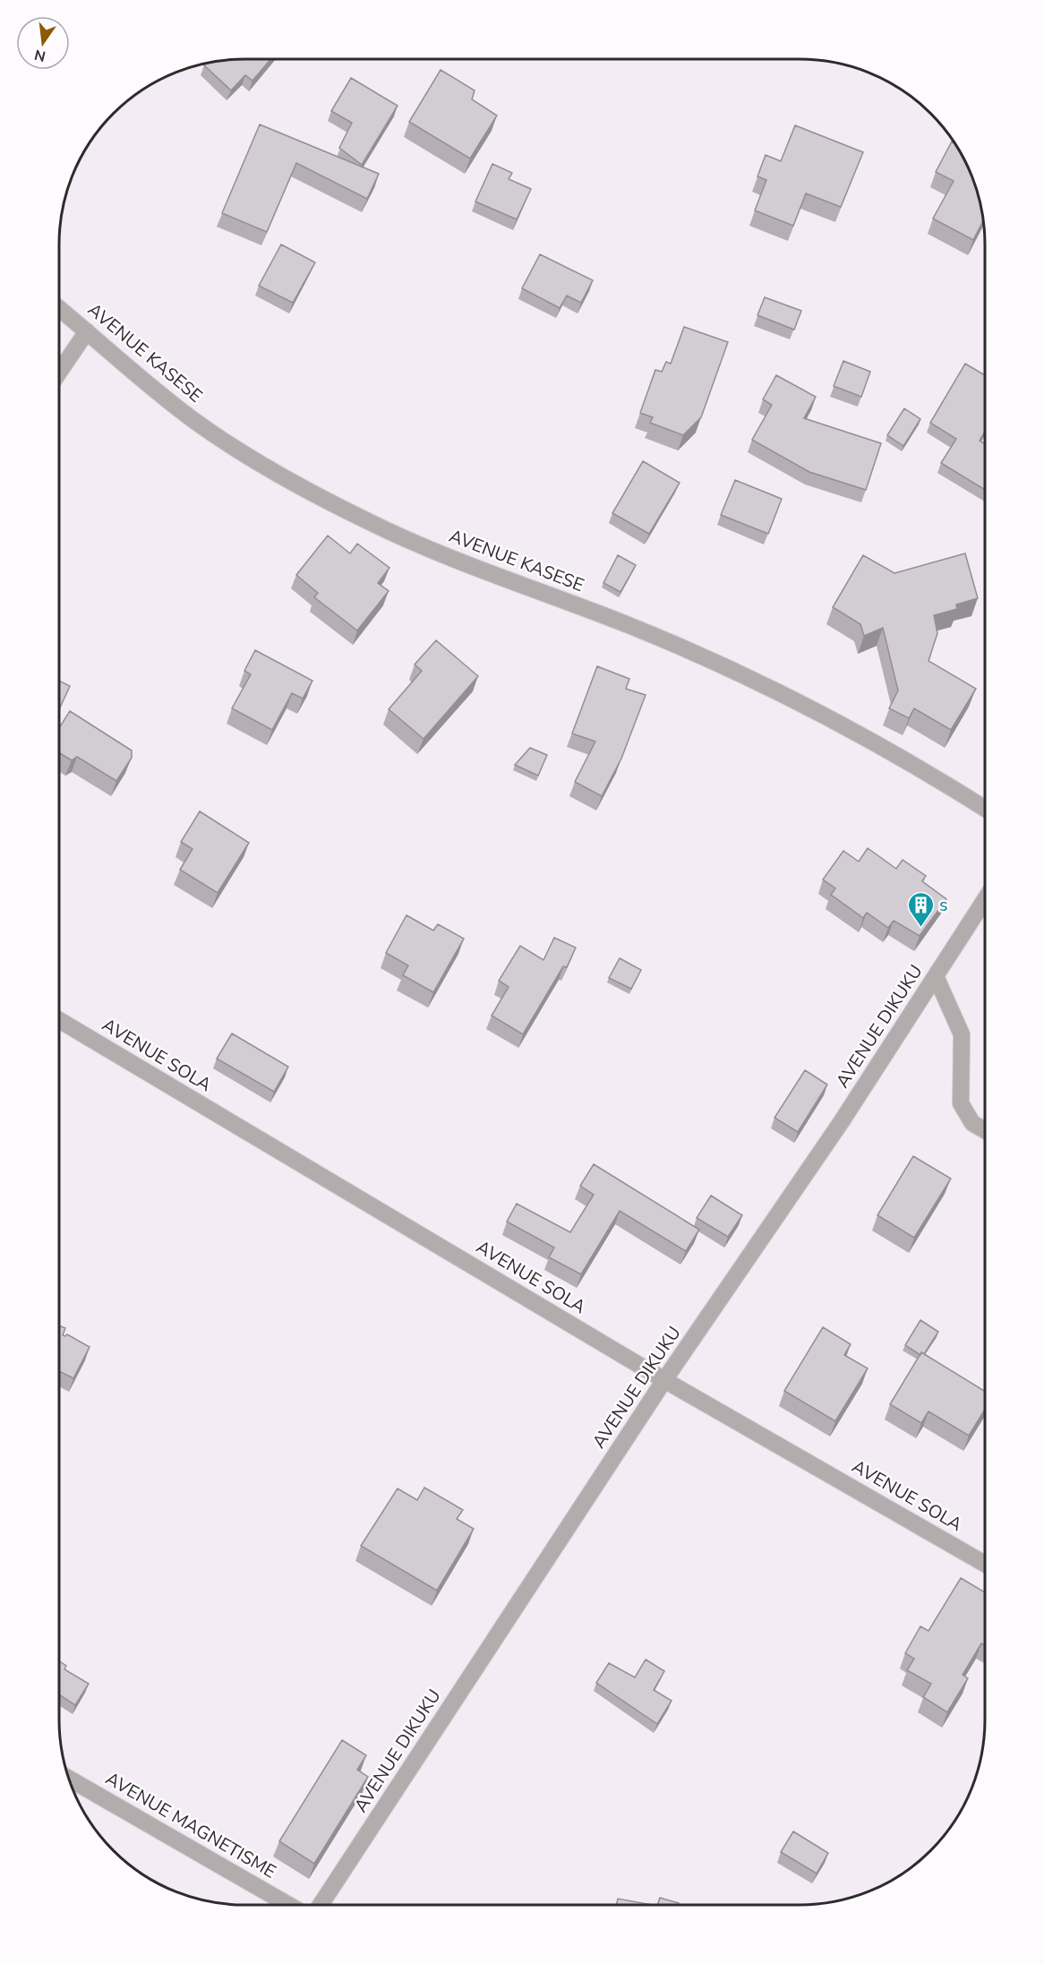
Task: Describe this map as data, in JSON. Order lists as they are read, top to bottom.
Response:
{
  "streets": {
    "street": [
      "AVENUE KASESE",
      "AVENUE DIKUKU",
      "AVENUE SOLA",
      "AVENUE MAGNETISME"
    ]
  },
  "crossings": [
    ["AVENUE DIKUKU", "AVENUE SOLA"]
  ],
  "places": {
    "building": ["s"]
  },
  "north": "bottom"
}
